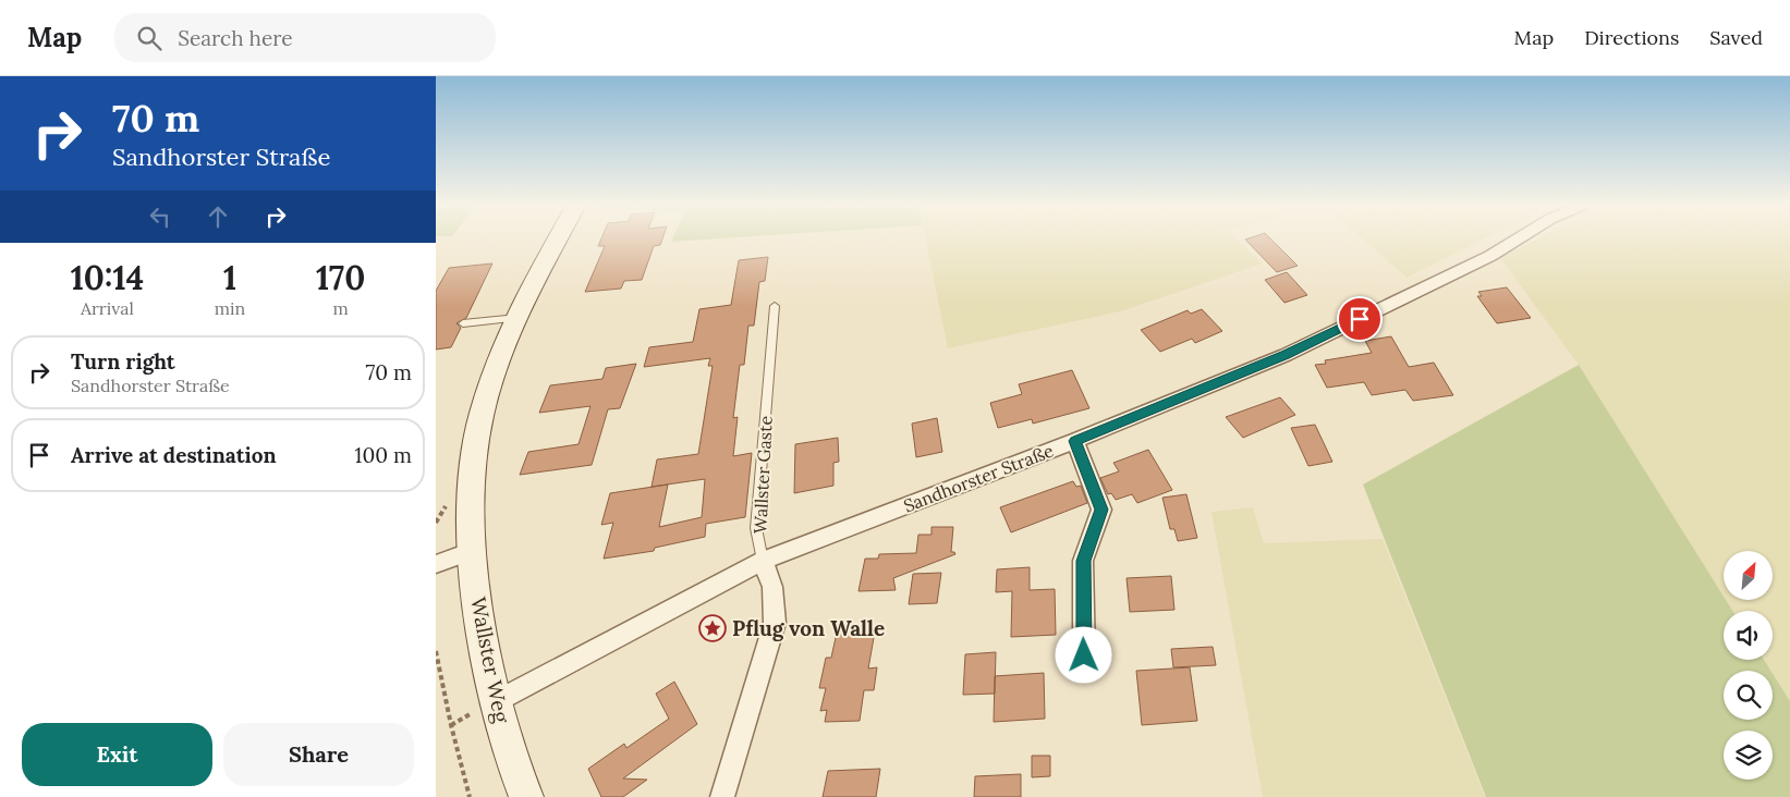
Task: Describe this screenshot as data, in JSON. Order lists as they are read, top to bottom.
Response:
{
  "streets": {
    "street": ["Wallster Gaste", "Sandhorster Straße", "Wallster Weg"]
  },
  "crossings": [
    ["Wallster Gaste", "Sandhorster Straße"],
    ["Sandhorster Straße", "Wallster Weg"]
  ],
  "places": {
    "place": ["Pflug von Walle"]
  },
  "north": "top right",
  "page": {
    "header": "Map",
    "search": "Search here",
    "nav": ["Map", "Directions", "Saved"],
    "turn": ["70 m", "Sandhorster Straße"],
    "eta": [
      "10:14",
      "Arrival",
      "1",
      "min",
      "170",
      "m"
    ],
    "list": [
      {
        "name": "Turn right",
        "note": "Sandhorster Straße",
        "value": "70 m"
      },
      {
        "name": "Arrive at destination",
        "value": "100 m"
      }
    ],
    "buttons": ["Exit", "Share"]
  }
}
